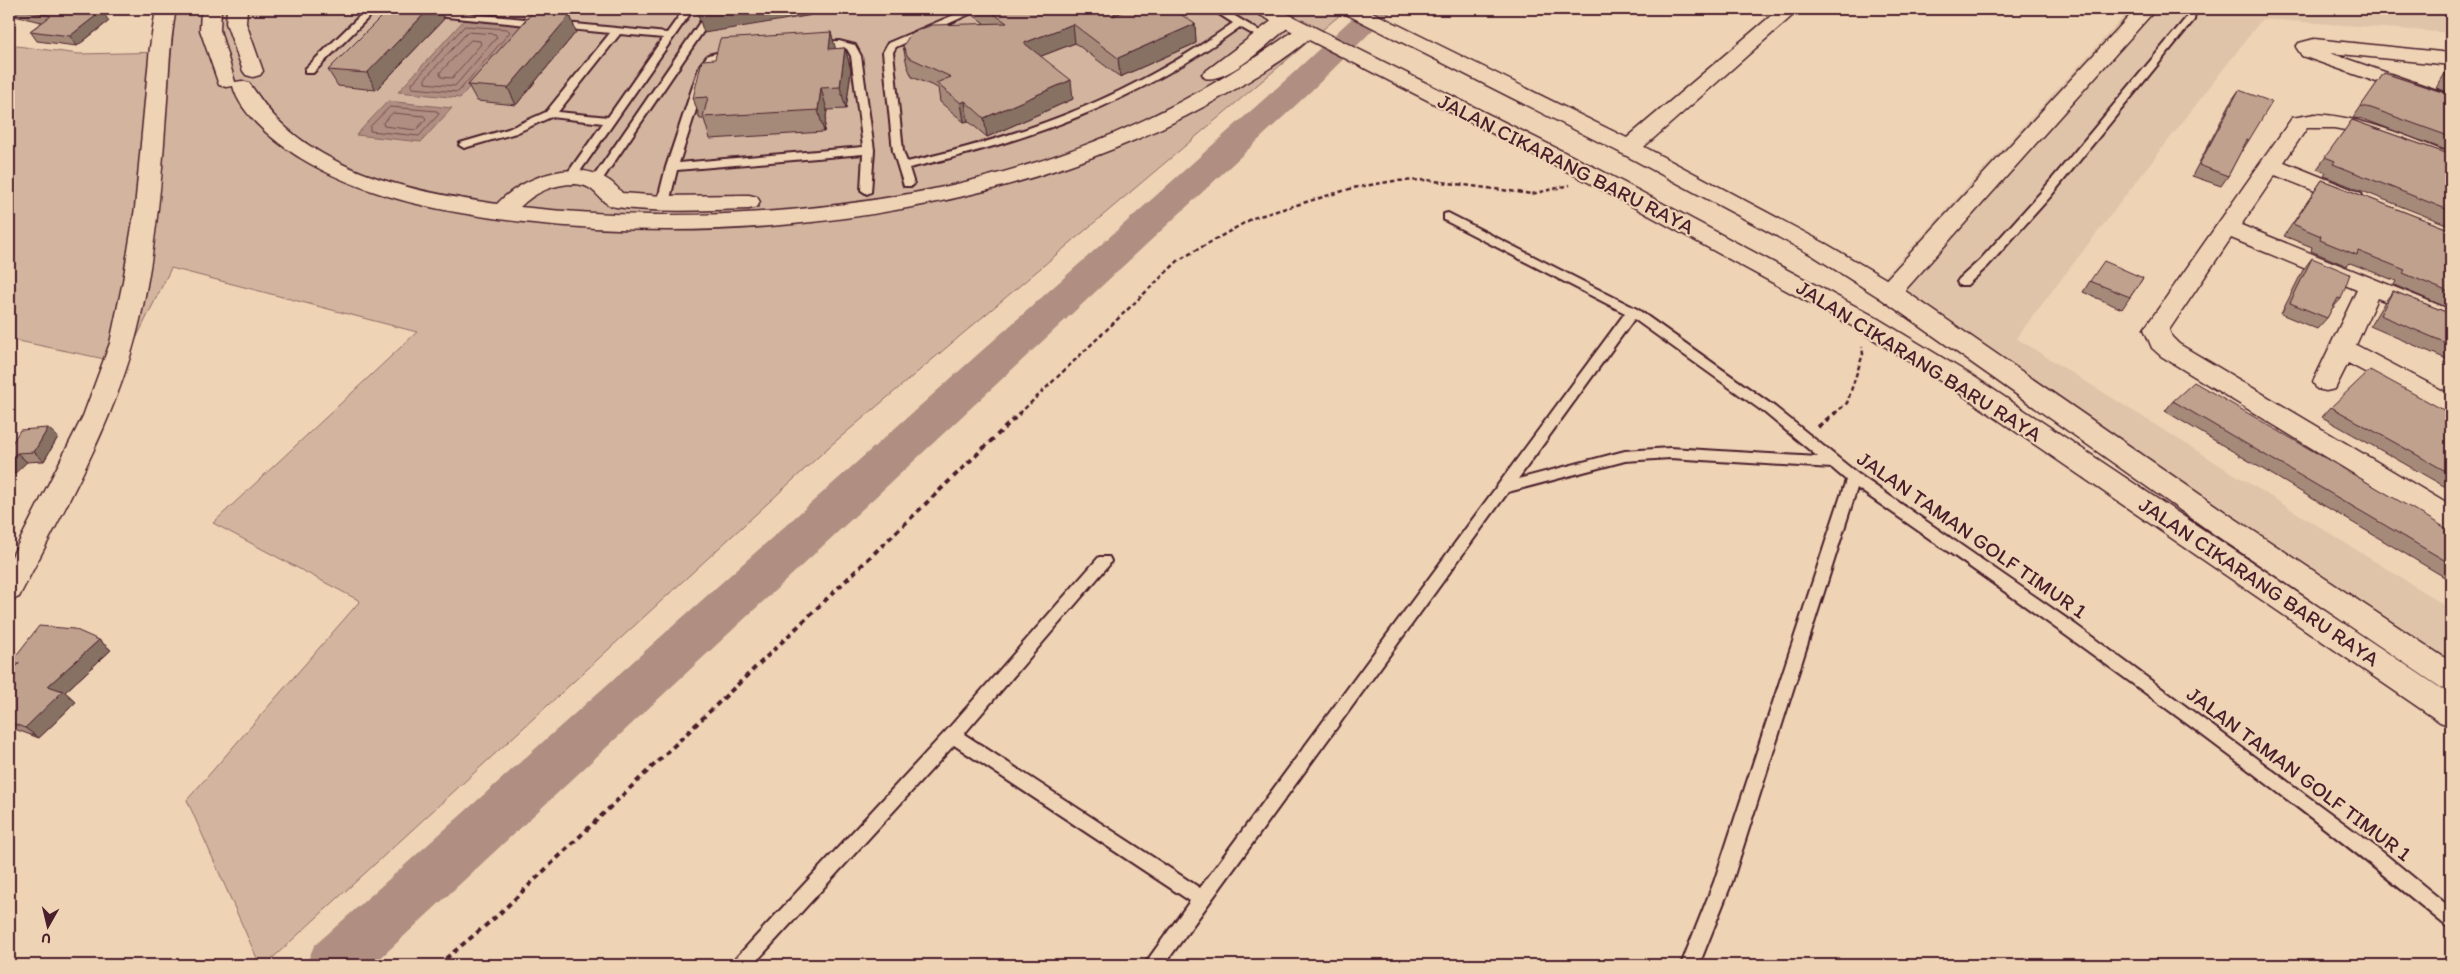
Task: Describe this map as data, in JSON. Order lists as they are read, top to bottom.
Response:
{
  "streets": {
    "street": ["JALAN CIKARANG BARU RAYA"],
    "lane": ["JALAN TAMAN GOLF TIMUR 1"]
  },
  "north": "bottom"
}
